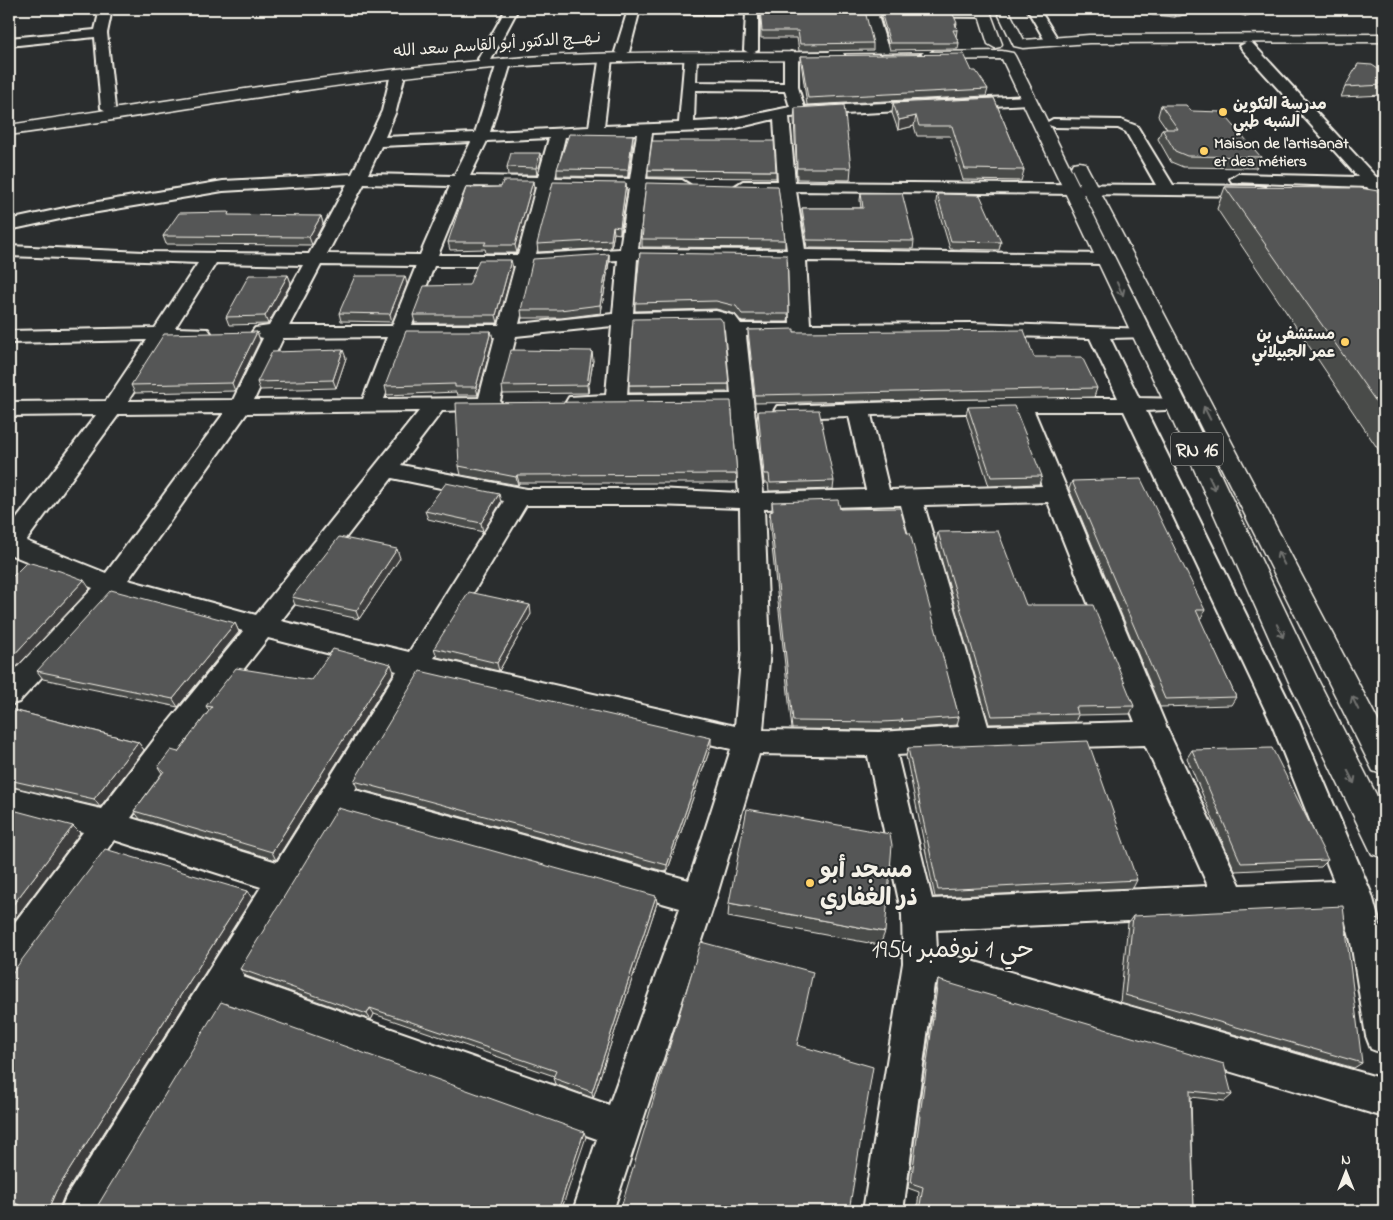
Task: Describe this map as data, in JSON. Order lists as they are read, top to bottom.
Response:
{
  "streets": {
    "main road": ["نـهـــج الدكتور أبو القاسم سعد الله", "RN 16"]
  },
  "crossings": [
    ["نـهـــج الدكتور أبو القاسم سعد الله", "RN 16"]
  ],
  "districts": ["حي 1 نوفمبر 1954"],
  "places": [
    "مدرسة التكوين الشبه طبي",
    "Maison de l'artisanat et des métiers",
    "مستشفى بن عمر الجبيلاني",
    "مسجد أبو ذر الغفاري"
  ],
  "north": "top"
}
